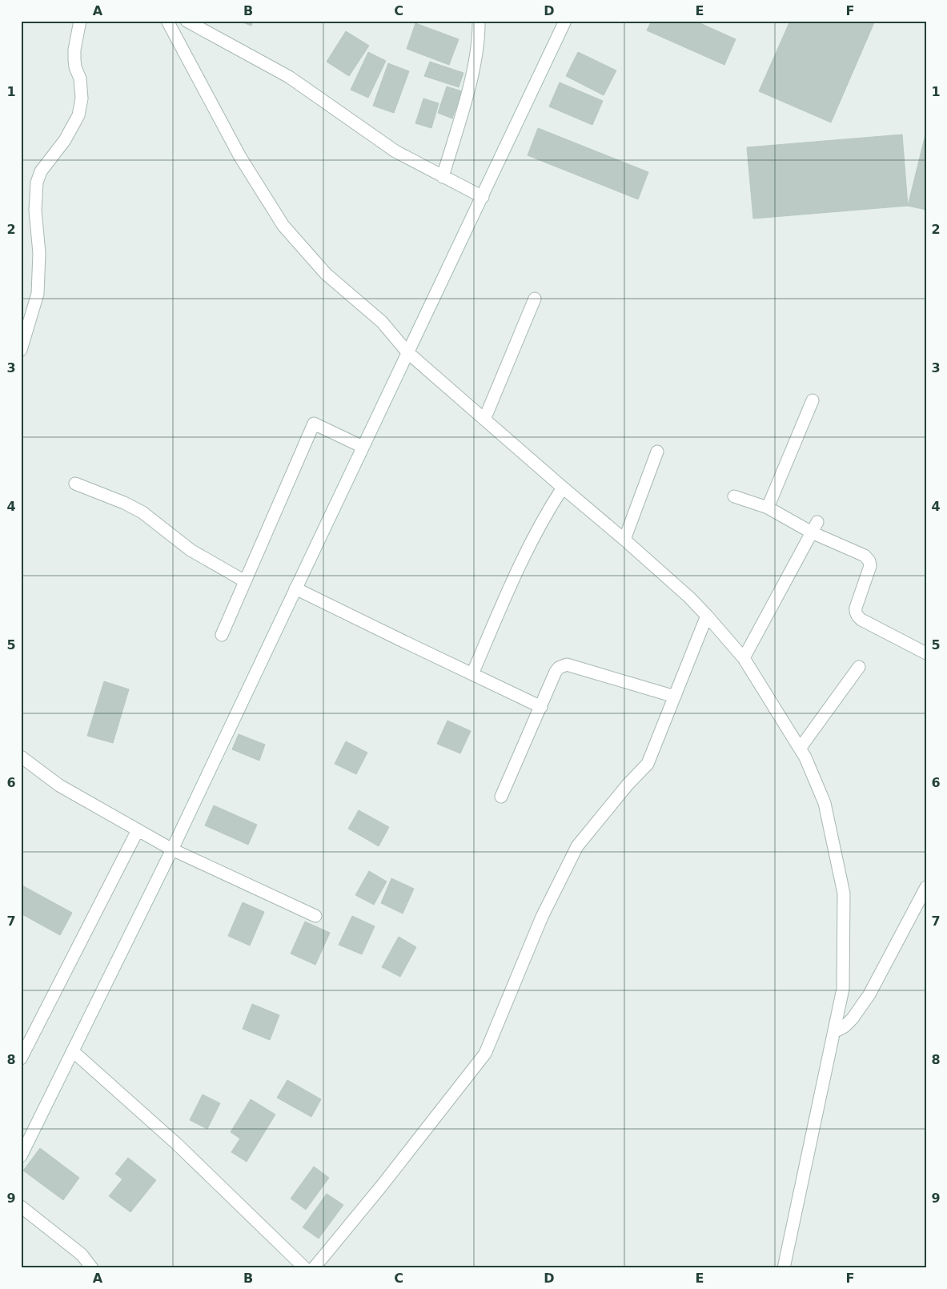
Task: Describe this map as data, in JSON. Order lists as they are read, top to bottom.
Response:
{
  "grid": {
    "columns": [
      "A",
      "B",
      "C",
      "D",
      "E",
      "F"
    ],
    "rows": [
      "1",
      "2",
      "3",
      "4",
      "5",
      "6",
      "7",
      "8",
      "9"
    ]
  }
}
